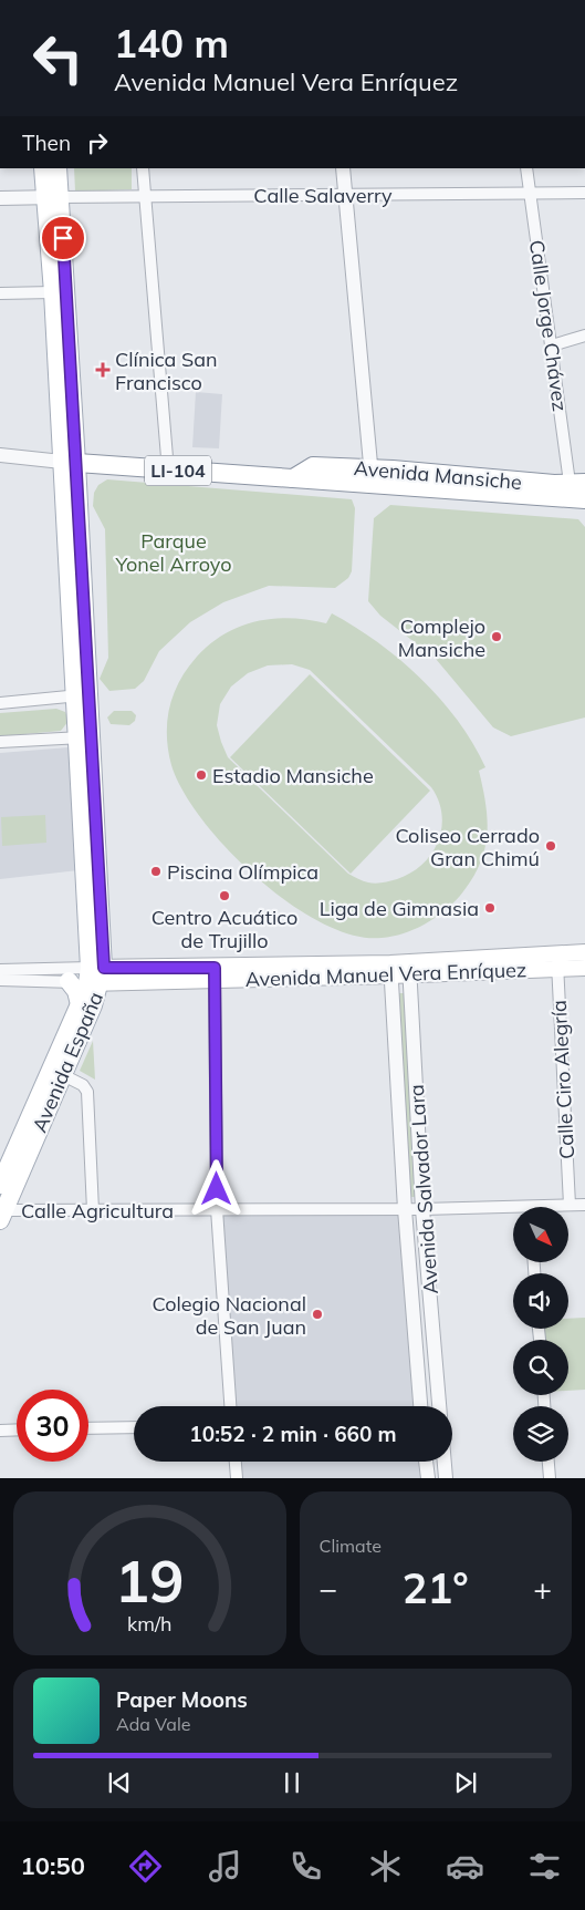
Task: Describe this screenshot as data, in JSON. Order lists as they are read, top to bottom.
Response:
{
  "streets": {
    "main road": [
      "LI-104",
      "Avenida Mansiche",
      "Avenida Manuel Vera Enríquez",
      "Avenida España"
    ],
    "street": [
      "Calle Salaverry",
      "Calle Jorge Chávez",
      "Calle Ciro Alegría",
      "Avenida Salvador Lara",
      "Calle Agricultura"
    ]
  },
  "crossings": [
    ["Calle Salaverry", "Calle Jorge Chávez"],
    ["Calle Salaverry", "Avenida España"],
    ["Calle Jorge Chávez", "Avenida Mansiche"],
    ["Avenida Mansiche", "Avenida España"],
    ["Avenida Manuel Vera Enríquez", "Avenida España"],
    ["Avenida Manuel Vera Enríquez", "Calle Ciro Alegría"],
    ["Avenida Manuel Vera Enríquez", "Avenida Salvador Lara"],
    ["Avenida España", "Calle Agricultura"],
    ["Calle Ciro Alegría", "Calle Agricultura"],
    ["Avenida Salvador Lara", "Calle Agricultura"]
  ],
  "parks": ["Parque Yonel Arroyo"],
  "places": {
    "health": ["Clínica San Francisco"],
    "other": [
      "Complejo Mansiche",
      "Estadio Mansiche",
      "Coliseo Cerrado Gran Chimú",
      "Piscina Olímpica",
      "Centro Acuático de Trujillo",
      "Liga de Gimnasia",
      "Colegio Nacional de San Juan"
    ]
  },
  "north": "bottom right",
  "page": {
    "turn": ["140 m", "Avenida Manuel Vera Enríquez"],
    "then": "Then",
    "limit": "30",
    "trip": "10:52 · 2 min · 660 m",
    "tile": "Climate",
    "heat": ["−", "21°", "+"],
    "song": ["Paper Moons", "Ada Vale"],
    "tabs": "10:50",
    "gauge": ["19", "km/h"]
  }
}
